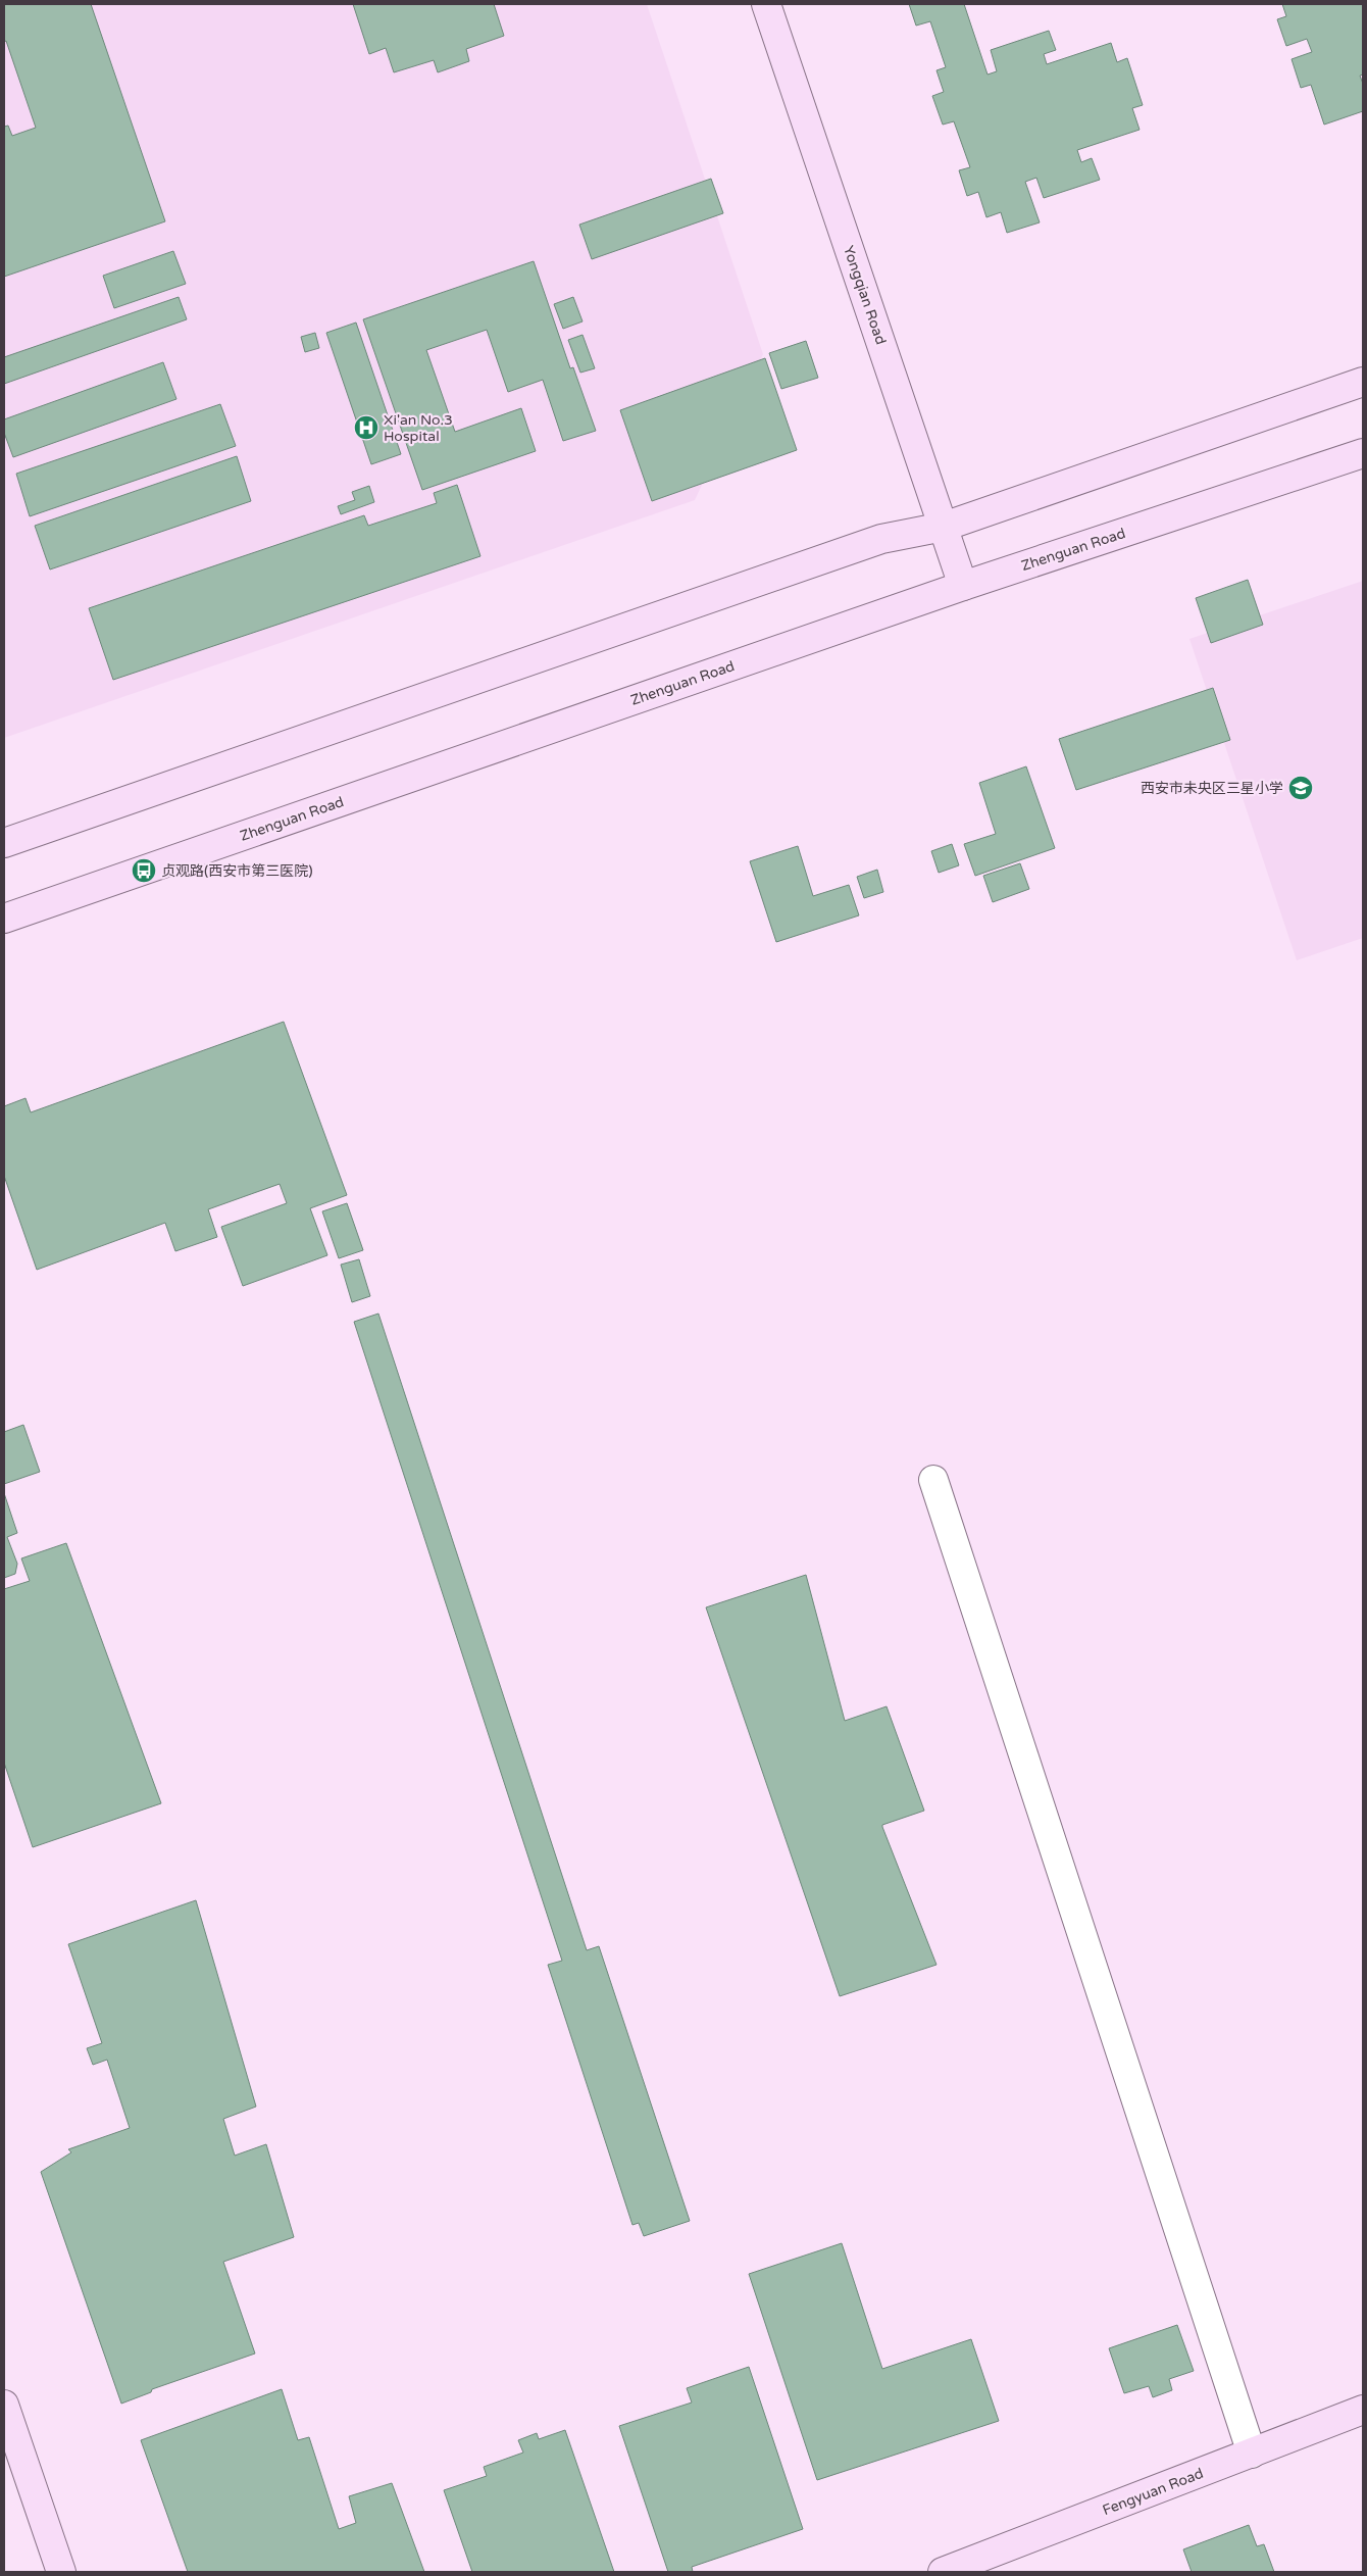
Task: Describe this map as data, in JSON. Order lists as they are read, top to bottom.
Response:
{
  "streets": {
    "main road": ["Yongqian Road", "Zhenguan Road", "Fengyuan Road"]
  },
  "crossings": [
    ["Yongqian Road", "Zhenguan Road"]
  ],
  "places": {
    "hospital": ["Xi'an No.3 Hospital"],
    "school or university": ["西安市未央区三星小学"],
    "bus stop": ["贞观路(西安市第三医院)"]
  }
}
